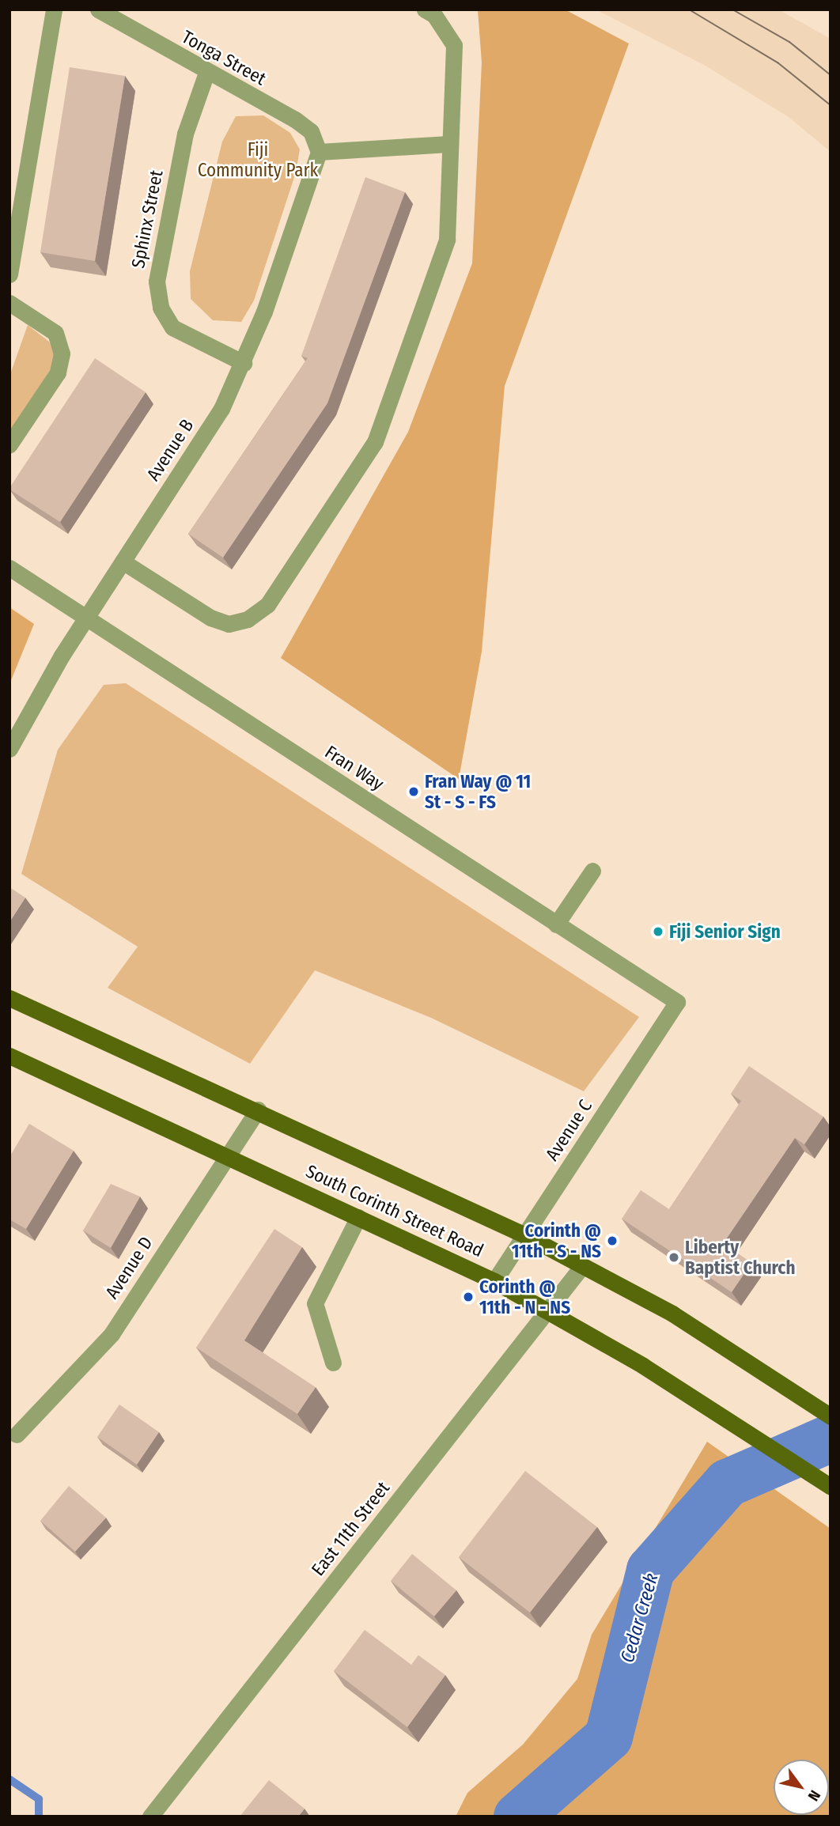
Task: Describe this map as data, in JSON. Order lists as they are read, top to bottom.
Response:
{
  "streets": {
    "main road": ["South Corinth Street Road"],
    "street": [
      "Tonga Street",
      "Sphinx Street",
      "Avenue B",
      "Fran Way",
      "Avenue C",
      "Avenue D",
      "East 11th Street"
    ]
  },
  "crossings": [
    ["Tonga Street", "Sphinx Street"],
    ["Tonga Street", "Avenue B"],
    ["Sphinx Street", "Avenue B"],
    ["Avenue B", "Fran Way"],
    ["Fran Way", "Avenue C"],
    ["Avenue C", "South Corinth Street Road"],
    ["South Corinth Street Road", "Avenue D"],
    ["South Corinth Street Road", "East 11th Street"]
  ],
  "water": ["Cedar Creek"],
  "parks": ["Fiji Community Park"],
  "places": [
    "Fran Way @ 11 St - S - FS",
    "Fiji Senior Sign",
    "Corinth @ 11th - S - NS",
    "Liberty Baptist Church",
    "Corinth @ 11th - N - NS"
  ],
  "north": "bottom right"
}
